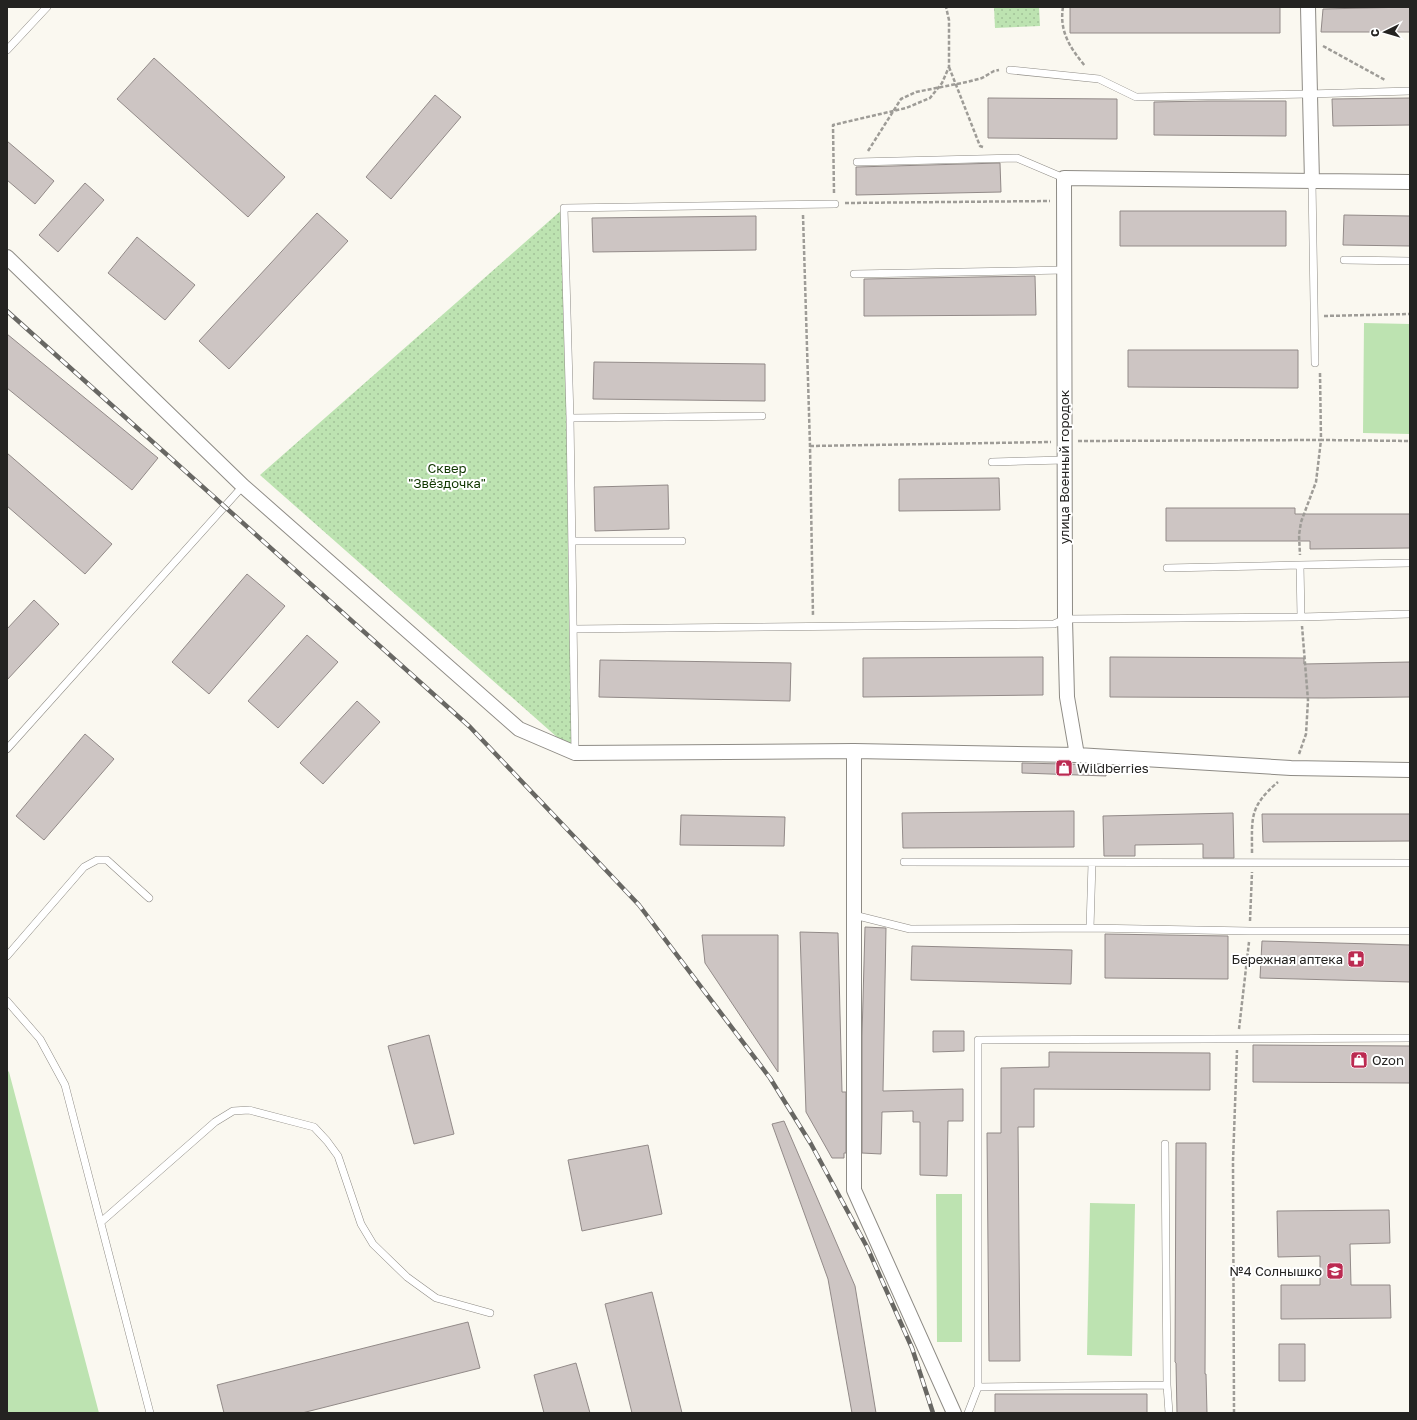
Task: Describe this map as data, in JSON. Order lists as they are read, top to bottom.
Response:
{
  "streets": {
    "street": ["улица Военный городок"]
  },
  "parks": ["Сквер \"Звёздочка\""],
  "places": {
    "shop": ["Wildberries", "Ozon"],
    "pharmacy": ["Бережная аптека"],
    "school or university": ["№4 Солнышко"]
  },
  "north": "left"
}
